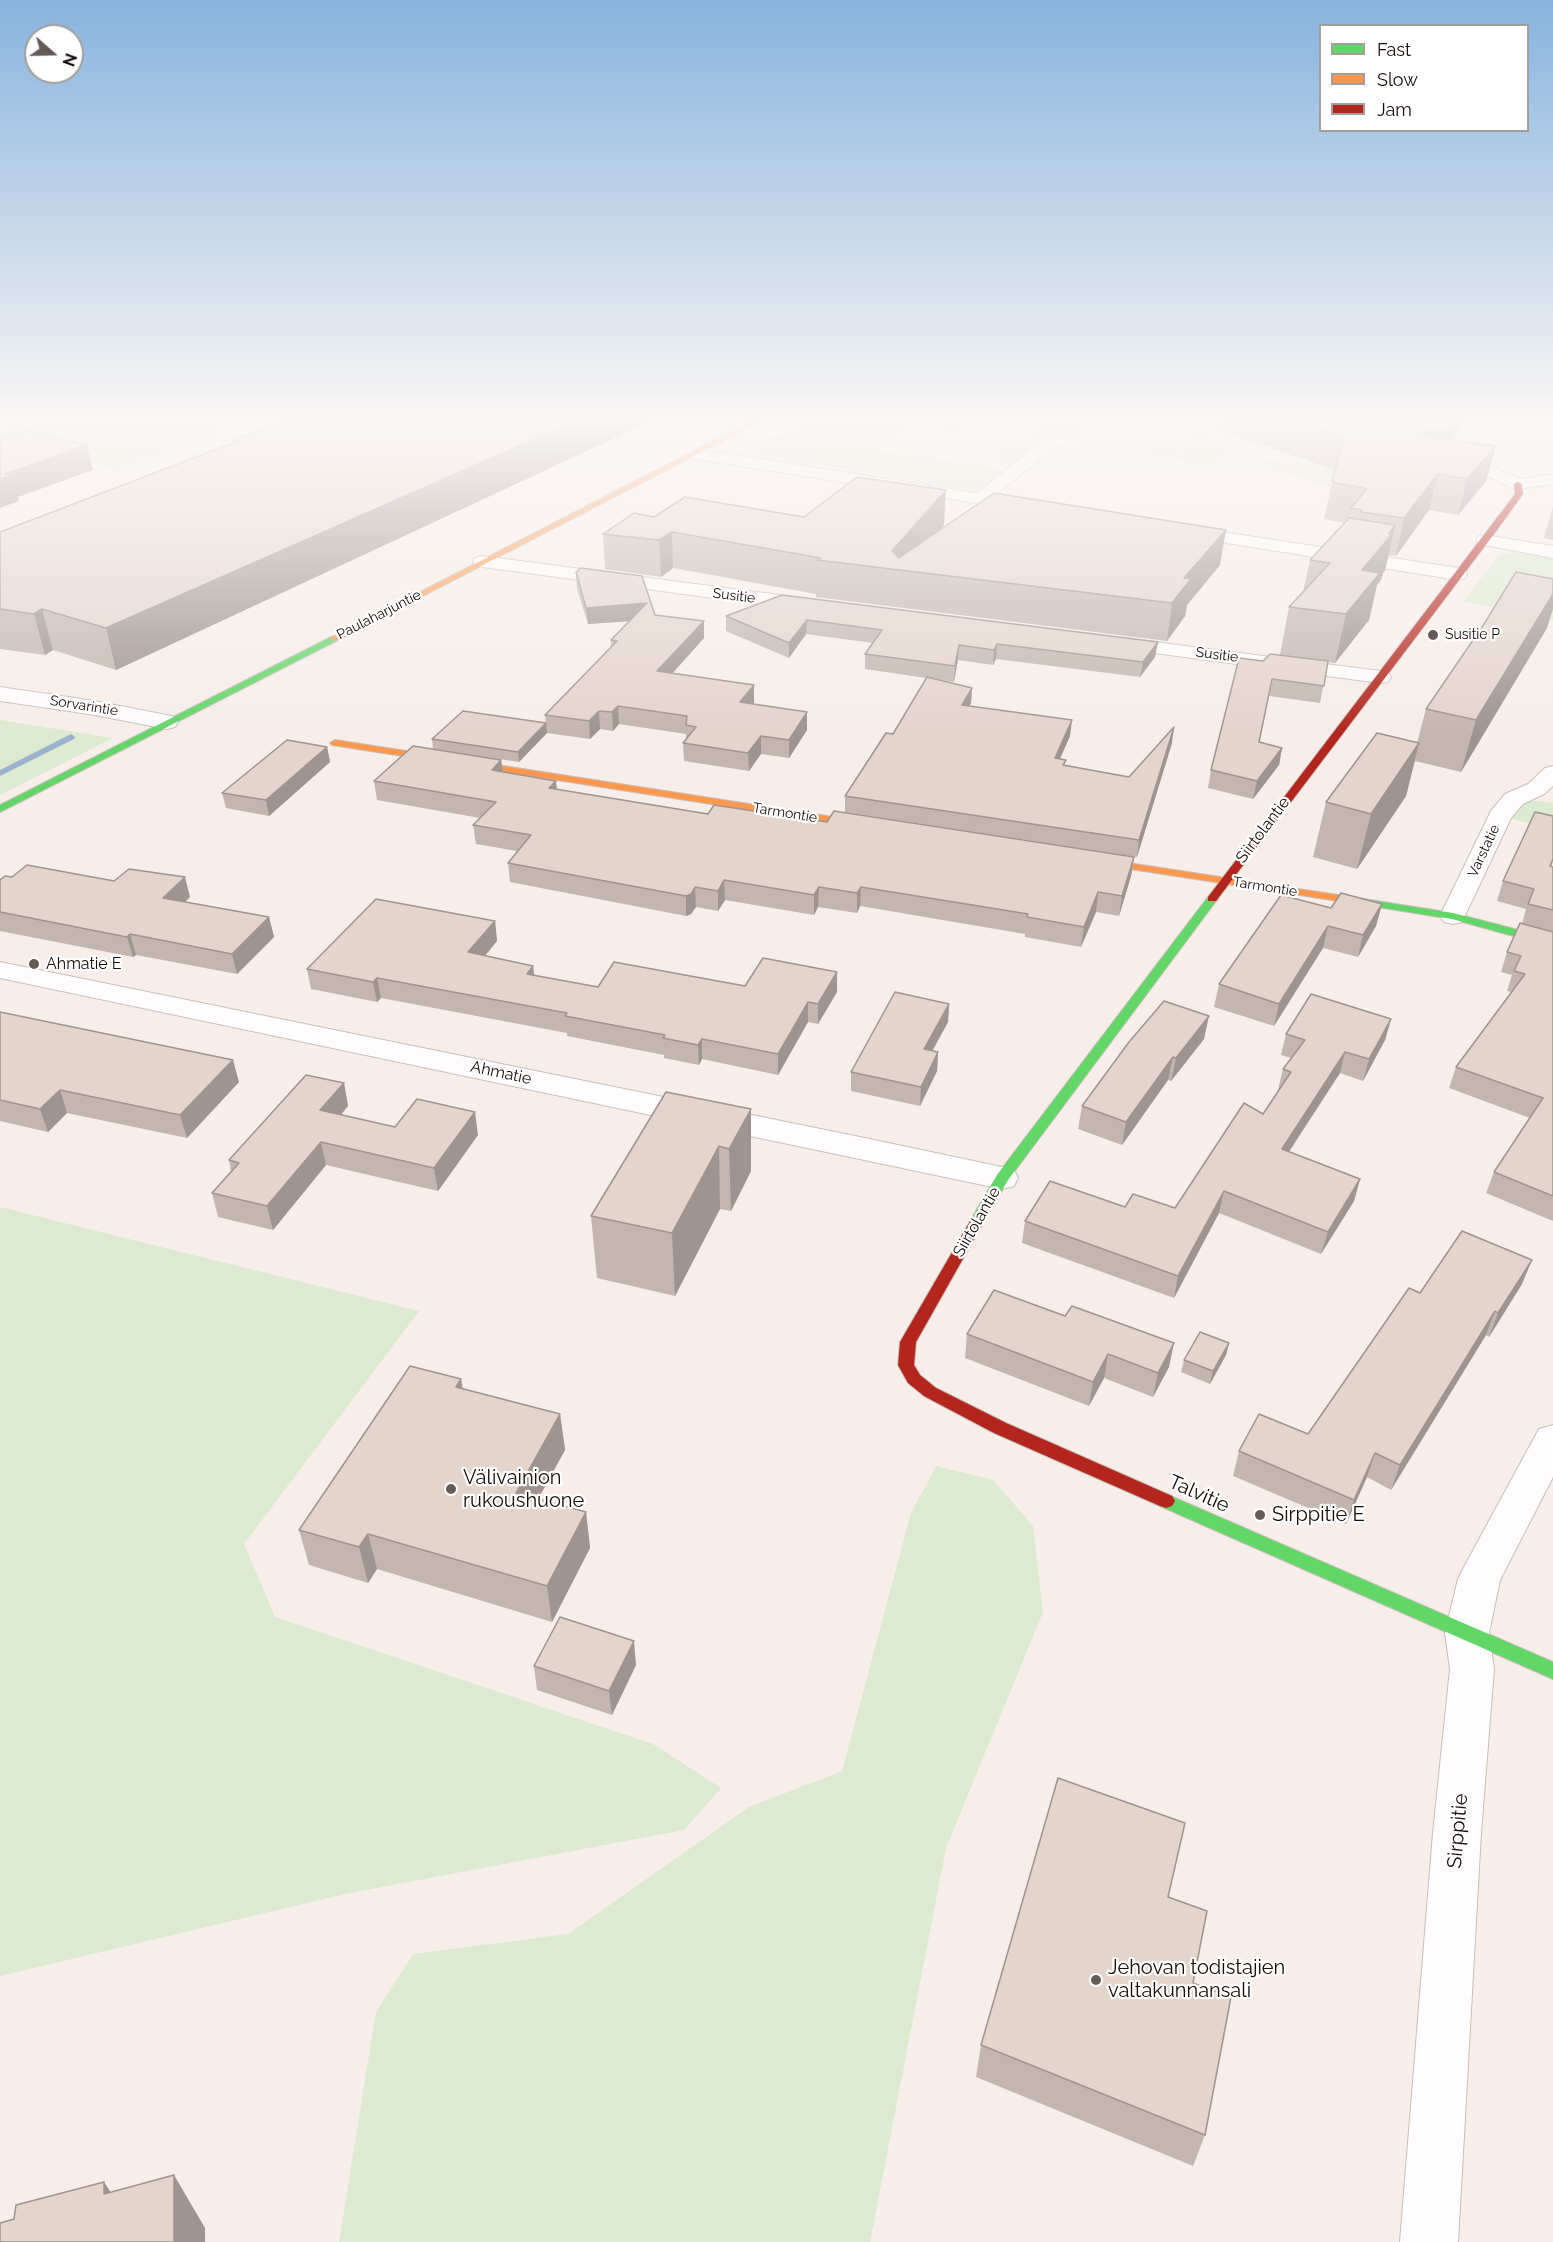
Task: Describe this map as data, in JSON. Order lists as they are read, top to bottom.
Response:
{
  "streets": {
    "street": [
      "Susitie",
      "Paulaharjuntie",
      "Sorvarintie",
      "Tarmontie",
      "Siirtolantie",
      "Varstatie",
      "Ahmatie",
      "Talvitie",
      "Sirppitie"
    ]
  },
  "crossings": [
    ["Susitie", "Paulaharjuntie"],
    ["Susitie", "Siirtolantie"],
    ["Paulaharjuntie", "Sorvarintie"],
    ["Tarmontie", "Siirtolantie"],
    ["Tarmontie", "Varstatie"],
    ["Siirtolantie", "Ahmatie"],
    ["Siirtolantie", "Talvitie"],
    ["Talvitie", "Sirppitie"]
  ],
  "places": [
    "Susitie P",
    "Ahmatie E",
    "Välivainion rukoushuone",
    "Sirppitie E",
    "Jehovan todistajien valtakunnansali"
  ],
  "legend": ["Fast", "Slow", "Jam"],
  "north": "right"
}
